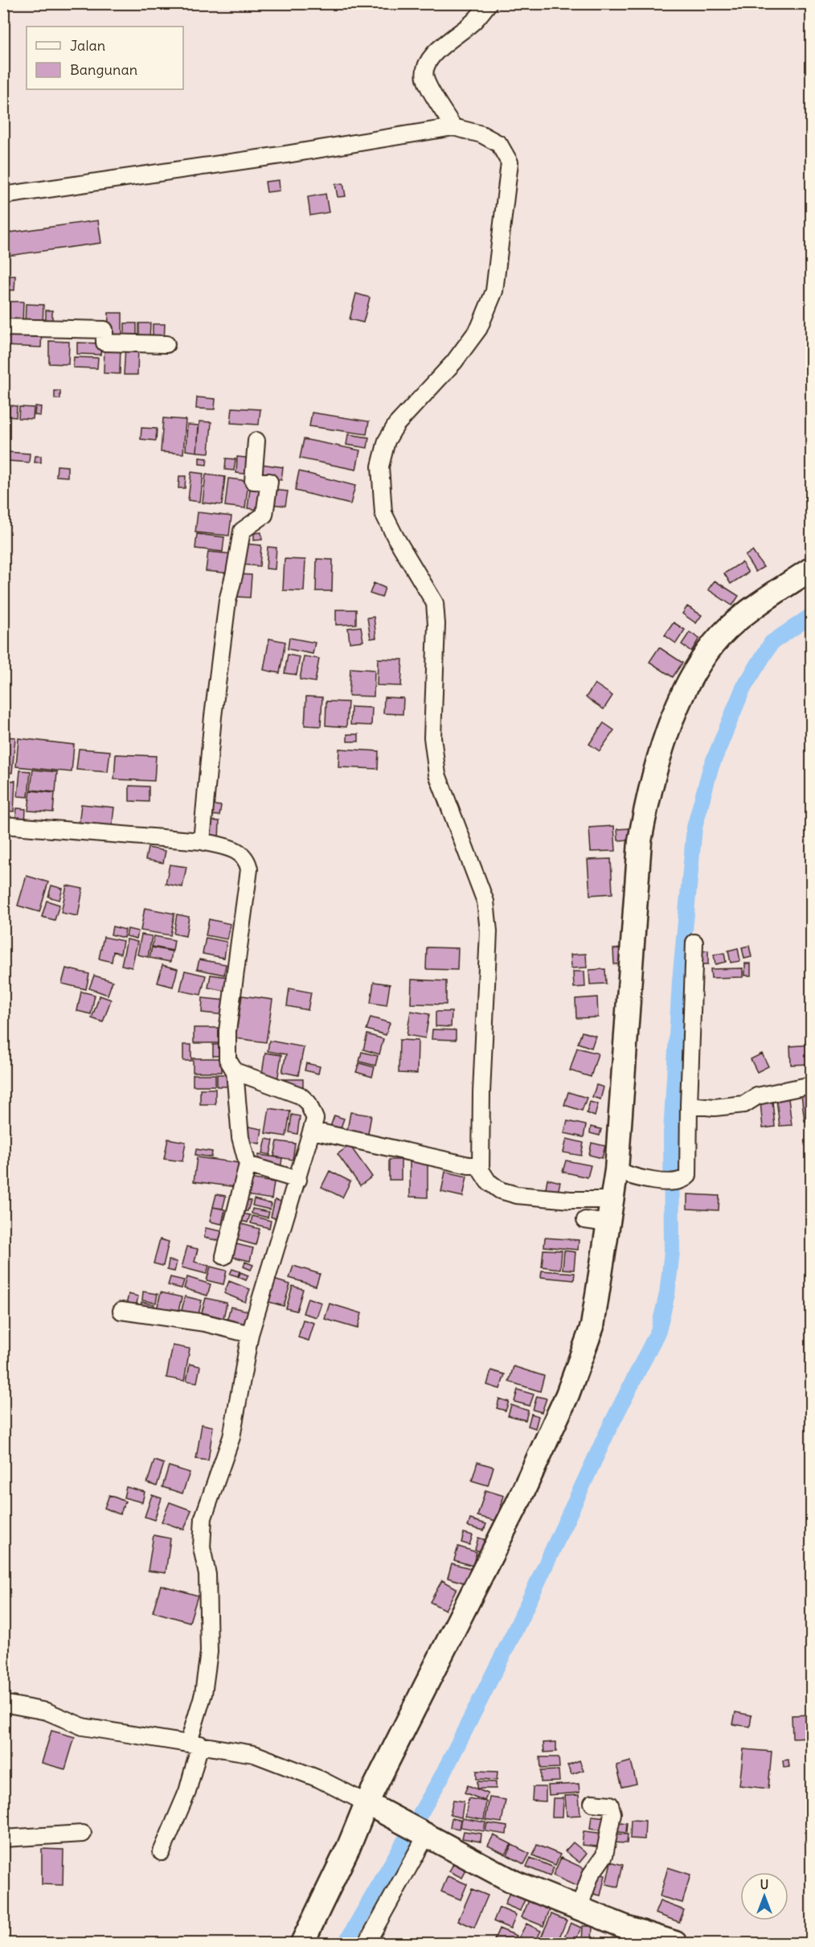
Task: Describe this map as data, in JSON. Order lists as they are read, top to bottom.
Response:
{
  "legend": ["Jalan", "Bangunan"],
  "north": "top"
}
